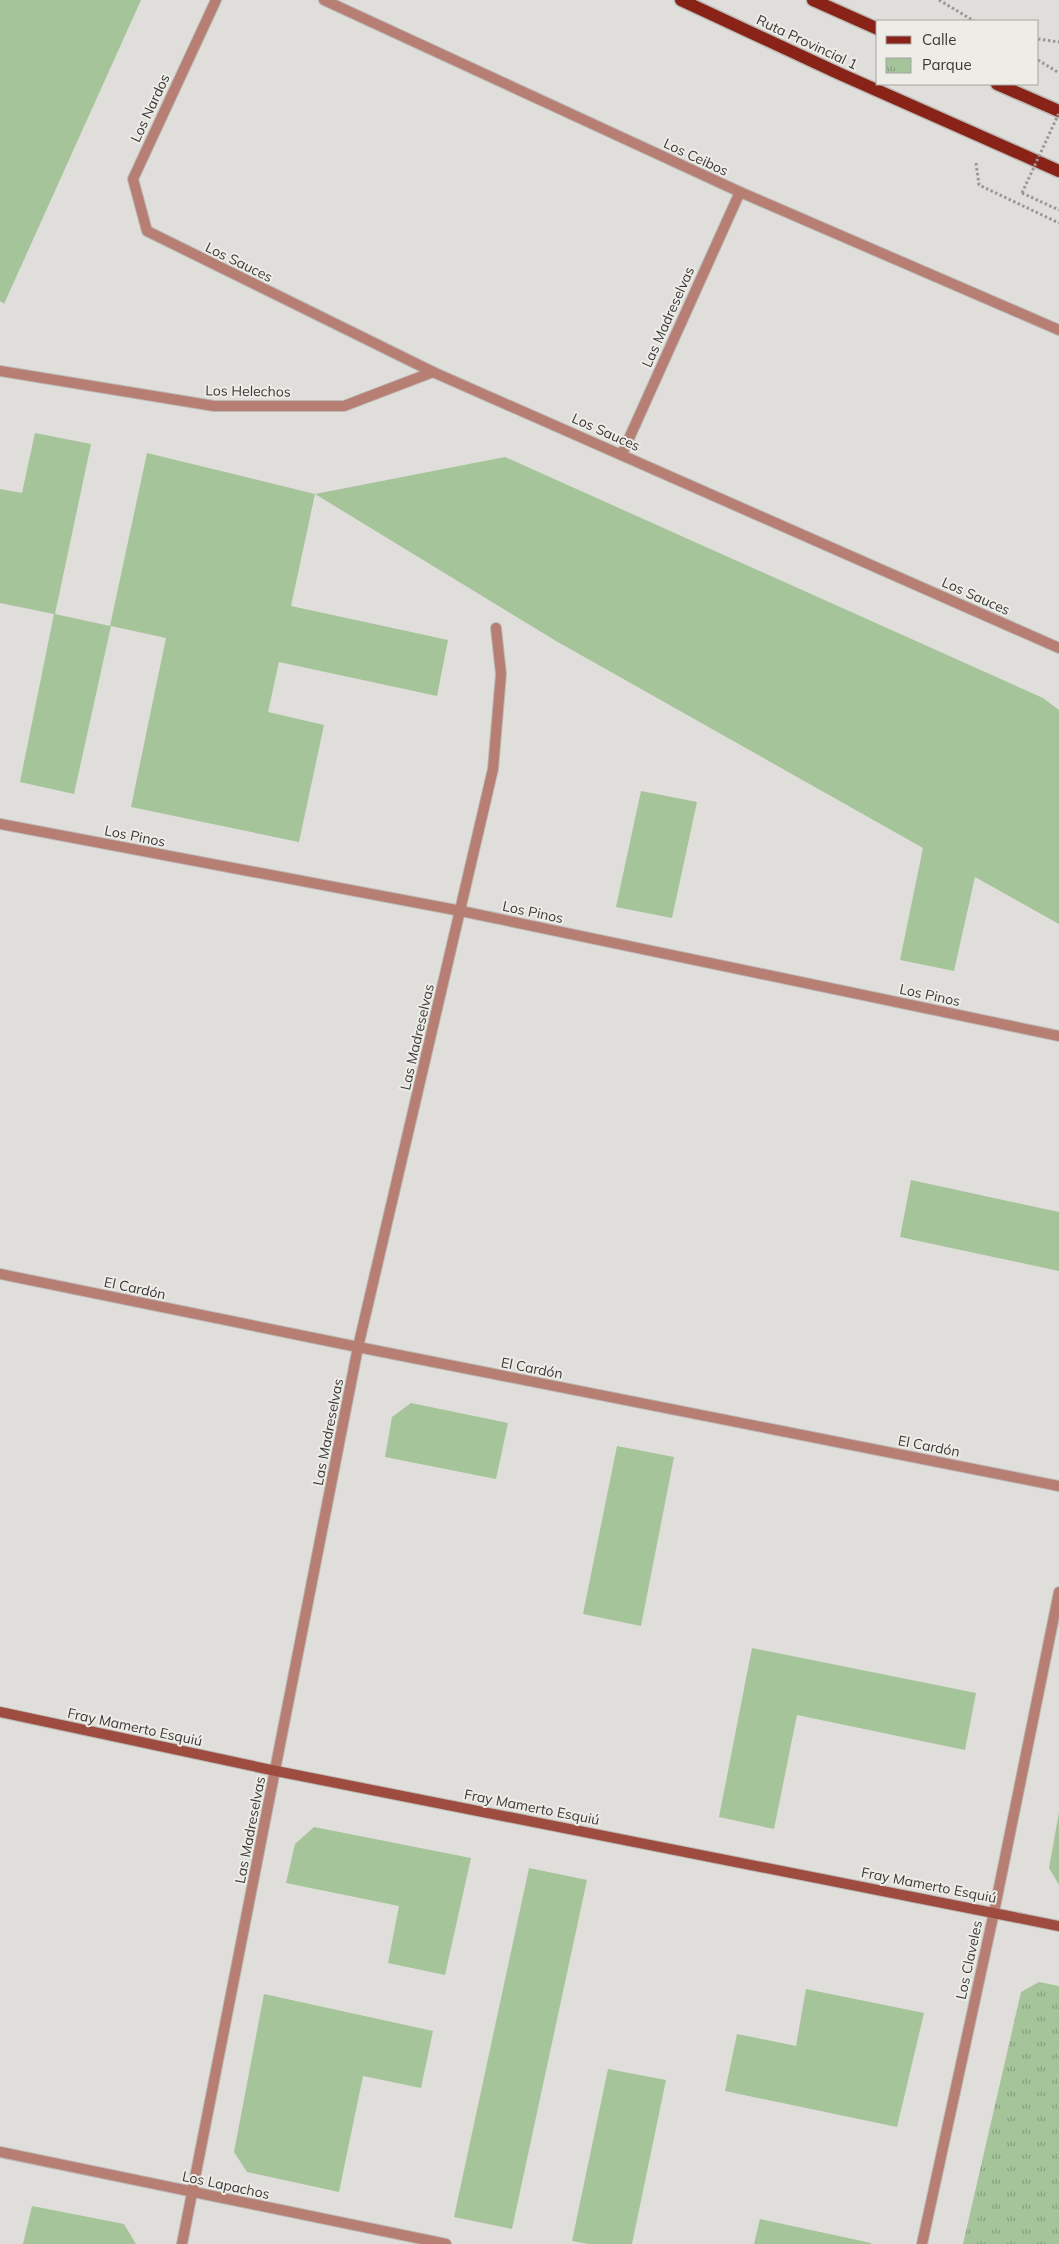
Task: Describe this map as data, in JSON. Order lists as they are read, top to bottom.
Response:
{
  "streets": {
    "main road": ["Ruta Provincial 1"],
    "street": [
      "Los Nardos",
      "Los Ceibos",
      "Los Sauces",
      "Las Madreselvas",
      "Los Helechos",
      "Los Pinos",
      "El Cardón",
      "Fray Mamerto Esquiú",
      "Los Claveles",
      "Los Lapachos"
    ]
  },
  "crossings": [
    ["Los Nardos", "Los Sauces"],
    ["Los Ceibos", "Las Madreselvas"],
    ["Los Sauces", "Las Madreselvas"],
    ["Los Sauces", "Los Helechos"],
    ["Las Madreselvas", "Los Pinos"],
    ["Las Madreselvas", "El Cardón"],
    ["Las Madreselvas", "Fray Mamerto Esquiú"],
    ["Las Madreselvas", "Los Lapachos"],
    ["Fray Mamerto Esquiú", "Los Claveles"]
  ],
  "legend": ["Calle", "Parque"]
}
